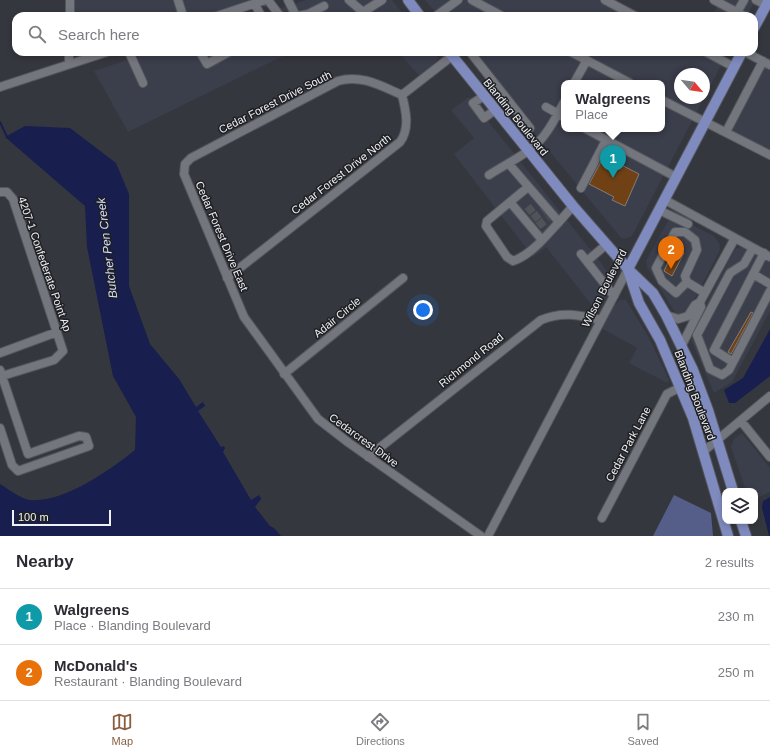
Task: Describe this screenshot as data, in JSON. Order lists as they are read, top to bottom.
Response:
{
  "streets": {
    "main road": ["Blanding Boulevard", "Wilson Boulevard"],
    "street": [
      "Cedar Forest Drive South",
      "Cedar Forest Drive North",
      "Cedar Forest Drive East",
      "4207-1 Confederate Point Ap",
      "Adair Circle",
      "Richmond Road",
      "Cedarcrest Drive",
      "Cedar Park Lane"
    ]
  },
  "crossings": [
    ["Cedar Forest Drive South", "Cedar Forest Drive North"],
    ["Cedar Forest Drive South", "Cedar Forest Drive East"],
    ["Blanding Boulevard", "Wilson Boulevard"],
    ["Blanding Boulevard", "Cedar Park Lane"],
    ["Cedar Forest Drive North", "Cedar Forest Drive East"],
    ["Cedar Forest Drive East", "Cedarcrest Drive"],
    ["Wilson Boulevard", "Richmond Road"],
    ["Adair Circle", "Cedarcrest Drive"],
    ["Richmond Road", "Cedarcrest Drive"]
  ],
  "water": ["Butcher Pen Creek"],
  "scale_bar": "100 m",
  "north": "bottom right",
  "page": {
    "search": "Search here",
    "popup": ["Walgreens", "Place"],
    "pins": ["1", "2"],
    "scale": "100 m",
    "heading": ["Nearby", "2 results"],
    "list": [
      {
        "mark": "1",
        "name": "Walgreens",
        "note": "Place · Blanding Boulevard",
        "value": "230 m"
      },
      {
        "mark": "2",
        "name": "McDonald's",
        "note": "Restaurant · Blanding Boulevard",
        "value": "250 m"
      }
    ],
    "nav": ["Map", "Directions", "Saved"]
  }
}
